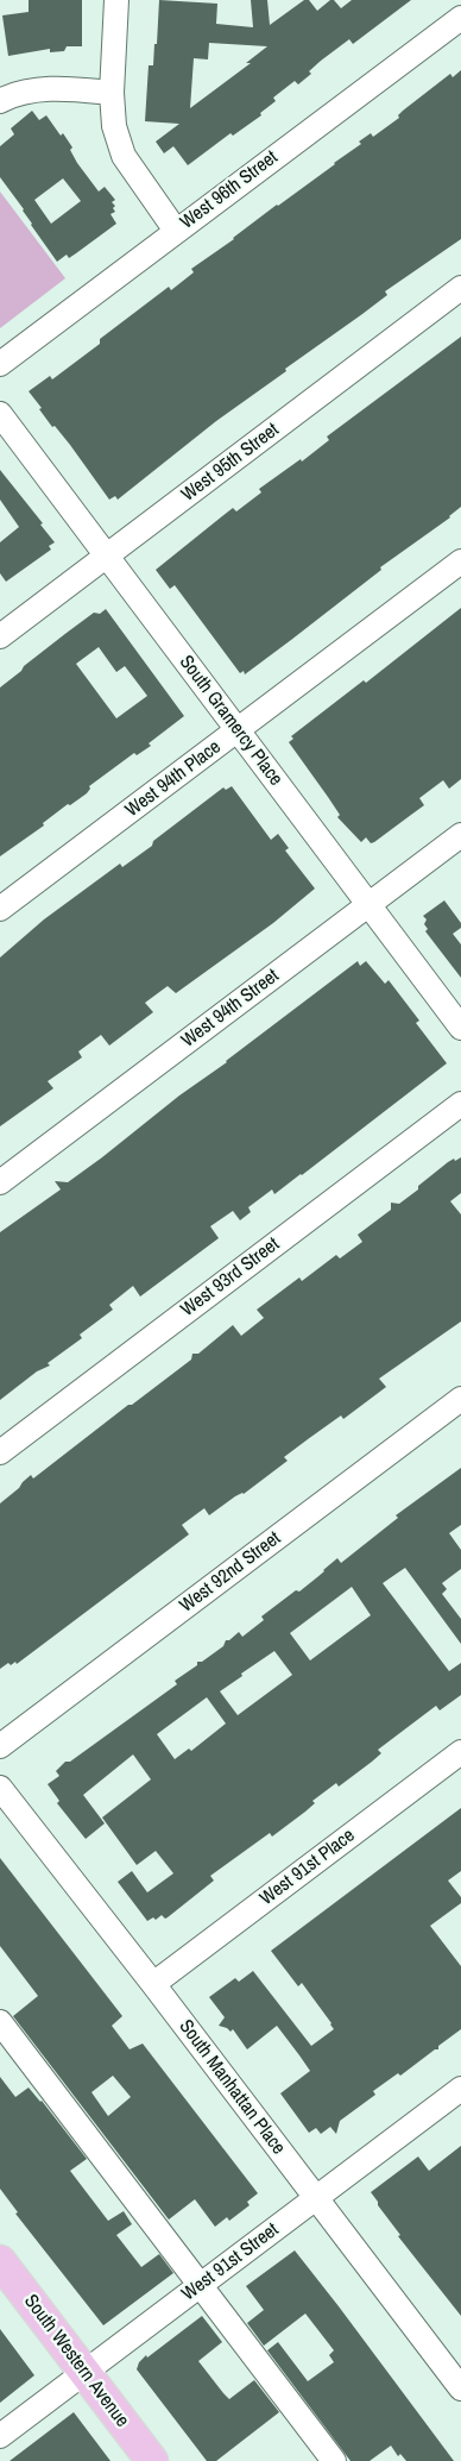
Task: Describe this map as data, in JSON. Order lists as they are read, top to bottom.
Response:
{
  "streets": {
    "main road": ["South Western Avenue"],
    "street": [
      "West 96th Street",
      "West 95th Street",
      "South Gramercy Place",
      "West 94th Place",
      "West 94th Street",
      "West 93rd Street",
      "West 92nd Street",
      "West 91st Place",
      "South Manhattan Place",
      "West 91st Street"
    ]
  },
  "crossings": [
    ["West 95th Street", "South Gramercy Place"],
    ["South Gramercy Place", "West 94th Place"],
    ["South Gramercy Place", "West 94th Street"],
    ["West 91st Place", "South Manhattan Place"],
    ["South Manhattan Place", "West 91st Street"],
    ["West 91st Street", "South Western Avenue"]
  ]
}
